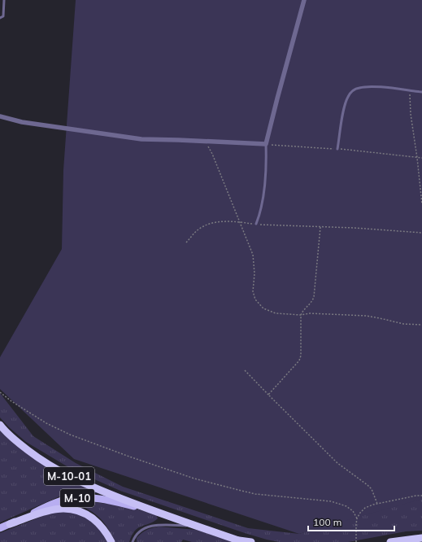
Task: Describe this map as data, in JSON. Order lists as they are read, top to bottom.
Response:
{
  "streets": {
    "highway": ["М-10-01", "М-10"]
  },
  "crossings": [
    ["М-10-01", "М-10"]
  ],
  "scale_bar": "100 m"
}
